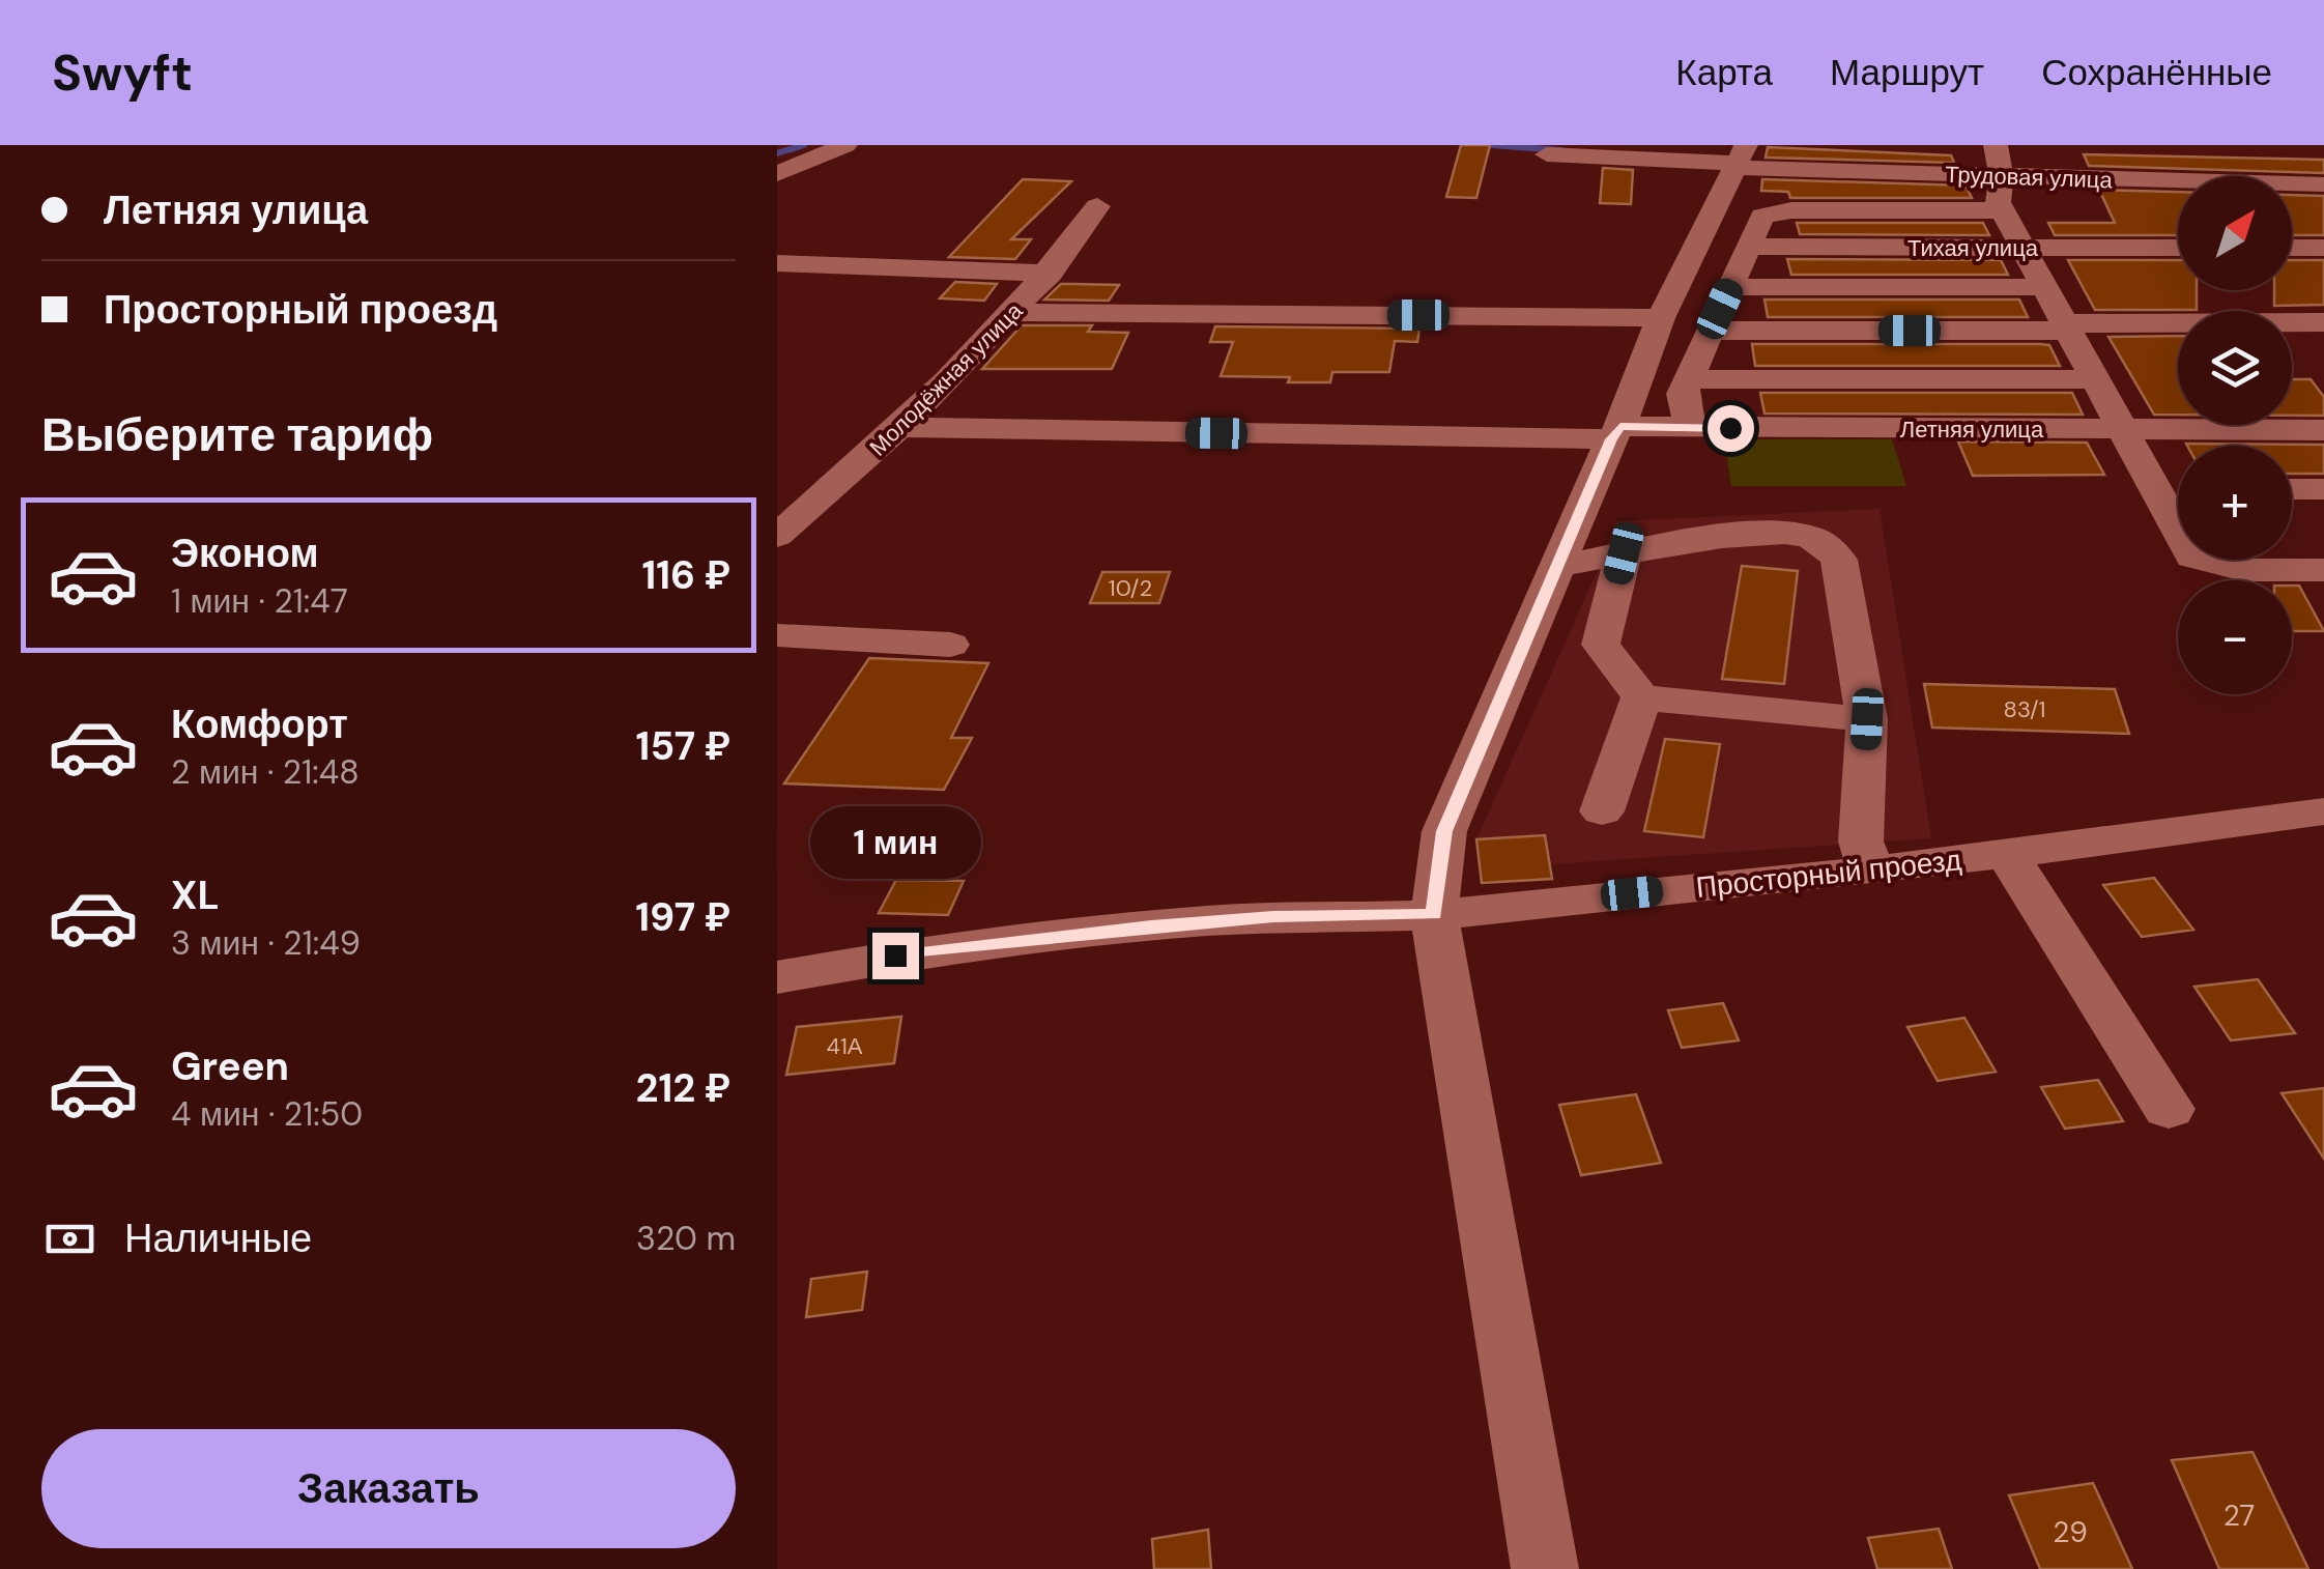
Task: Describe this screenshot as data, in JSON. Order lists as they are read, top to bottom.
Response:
{
  "streets": {
    "street": [
      "Трудовая улица",
      "Тихая улица",
      "Молодёжная улица",
      "Летняя улица",
      "Просторный проезд"
    ]
  },
  "crossings": [
    ["Молодёжная улица", "Летняя улица"]
  ],
  "house_numbers": [
    "10/2",
    "83/1",
    "41А",
    "27",
    "29"
  ],
  "north": "top right",
  "page": {
    "header": "Swyft",
    "nav": ["Карта", "Маршрут", "Сохранённые"],
    "banner": ["Летняя улица", "Просторный проезд"],
    "map_buttons": ["+", "−"],
    "heading": "Выберите тариф",
    "list": [
      {
        "name": "Эконом",
        "note": "1 мин · 21:47",
        "value": "116 ₽"
      },
      {
        "name": "Комфорт",
        "note": "2 мин · 21:48",
        "value": "157 ₽"
      },
      {
        "name": "XL",
        "note": "3 мин · 21:49",
        "value": "197 ₽"
      },
      {
        "name": "Green",
        "note": "4 мин · 21:50",
        "value": "212 ₽"
      }
    ],
    "bubble": "1 мин",
    "pay": ["Наличные", "320 m"],
    "buttons": "Заказать"
  }
}
